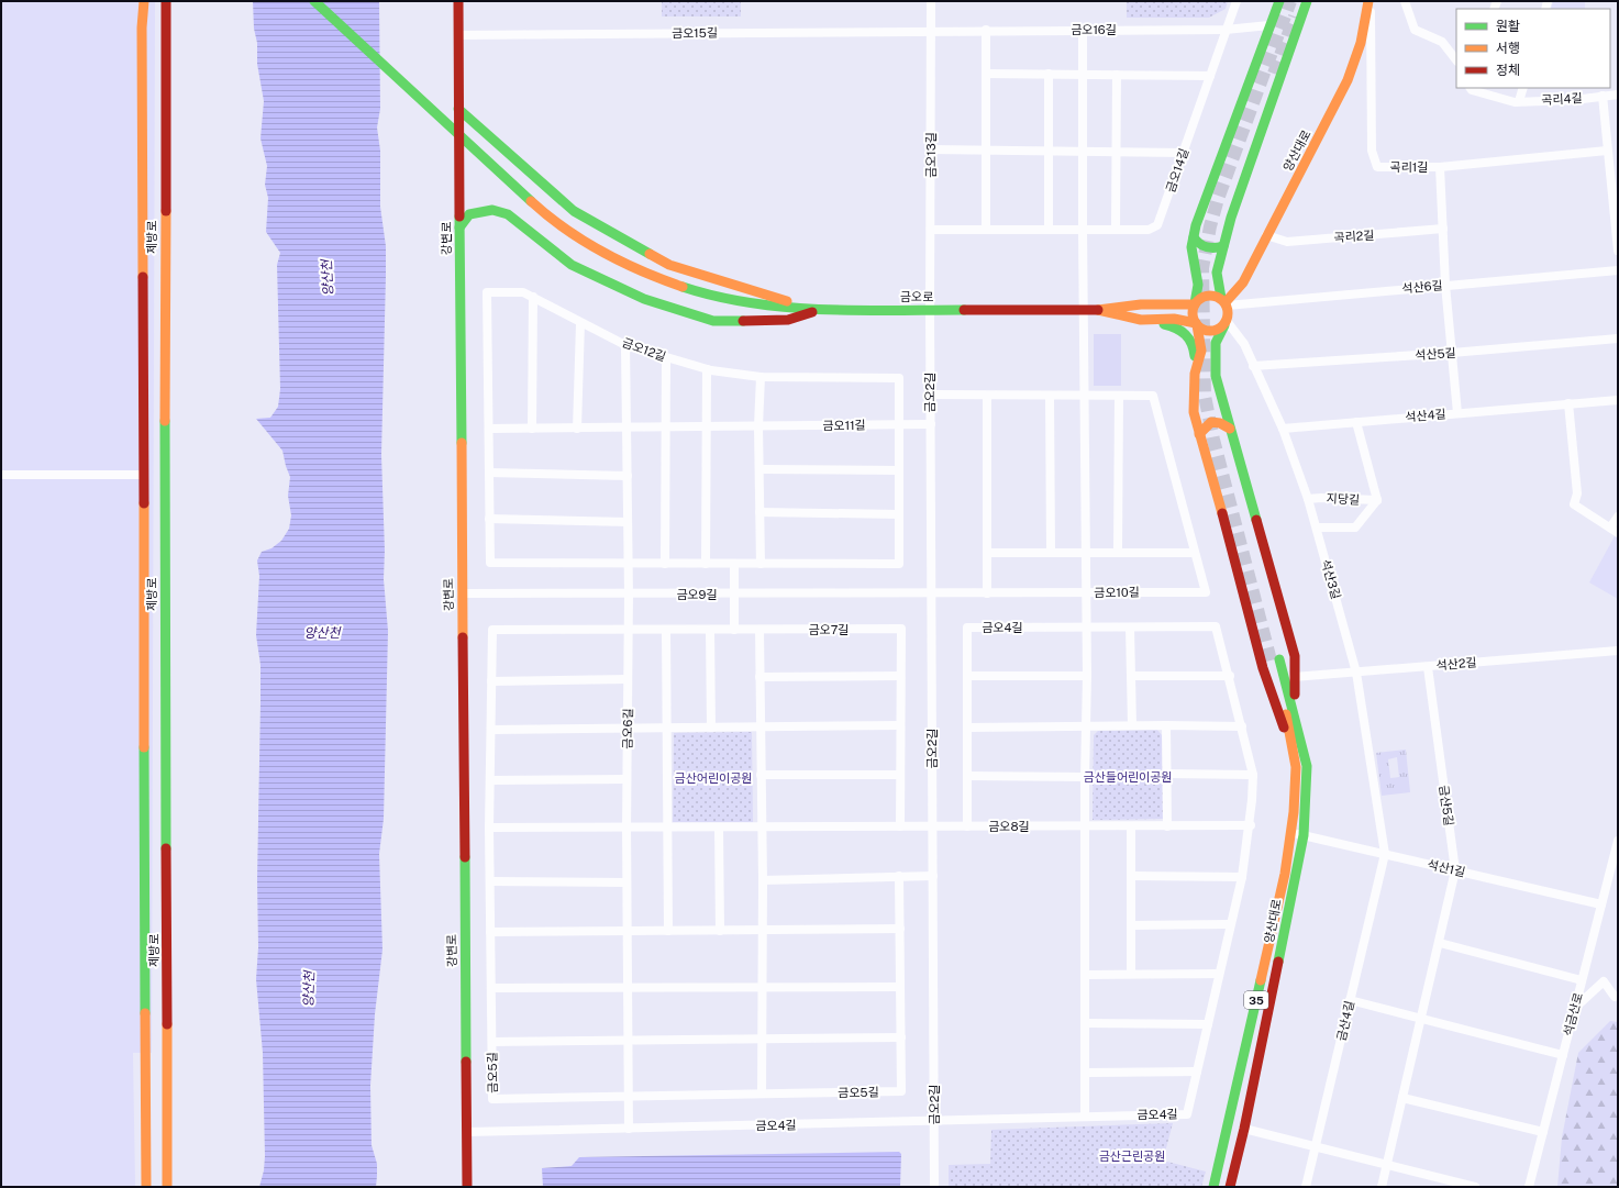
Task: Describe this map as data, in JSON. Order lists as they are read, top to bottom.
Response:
{
  "streets": {
    "main road": [
      "양산대로",
      "제방로",
      "강변로",
      "금오로",
      "35"
    ],
    "street": [
      "금오16길",
      "금오15길",
      "곡리4길",
      "금오13길",
      "곡리1길",
      "금오14길",
      "곡리2길",
      "석산6길",
      "금오12길",
      "석산5길",
      "금오2길",
      "석산4길",
      "금오11길",
      "지당길",
      "석산3길",
      "금오10길",
      "금오9길",
      "금오4길",
      "금오7길",
      "석산2길",
      "금오6길",
      "금산5길",
      "금오8길",
      "석산1길",
      "석금산로",
      "금산4길",
      "금오5길"
    ]
  },
  "crossings": [
    ["금오16길", "금오15길"],
    ["금오16길", "금오13길"],
    ["금오16길", "금오14길"],
    ["금오15길", "금오13길"],
    ["금오15길", "강변로"],
    ["양산대로", "곡리1길"],
    ["양산대로", "곡리2길"],
    ["양산대로", "석산6길"],
    ["양산대로", "금오로"],
    ["양산대로", "석산3길"],
    ["양산대로", "석산1길"],
    ["금오13길", "금오14길"],
    ["금오13길", "금오로"],
    ["금오13길", "금오2길"],
    ["강변로", "금오9길"],
    ["강변로", "금오4길"],
    ["석산6길", "금오로"],
    ["석산6길", "석산3길"],
    ["금오로", "금오2길"],
    ["금오로", "석산3길"],
    ["금오12길", "금오11길"],
    ["금오12길", "금오6길"],
    ["석산5길", "석산3길"],
    ["금오2길", "금오11길"],
    ["금오2길", "금오10길"],
    ["금오2길", "금오9길"],
    ["금오2길", "금오4길"],
    ["금오2길", "금오8길"],
    ["석산4길", "석산3길"],
    ["지당길", "석산3길"],
    ["석산3길", "석산2길"],
    ["석산3길", "석산1길"],
    ["석산3길", "금산4길"],
    ["금오10길", "금오9길"],
    ["금오9길", "금오6길"],
    ["금오4길", "금오8길"],
    ["금오7길", "금오6길"],
    ["금오7길", "금오5길"],
    ["석산2길", "금산5길"],
    ["금산5길", "석산1길"],
    ["석산1길", "석금산로"],
    ["석산1길", "금산4길"]
  ],
  "water": ["양산천"],
  "parks": ["금산들어린이공원", "금산어린이공원", "금산근린공원"],
  "legend": ["원활", "서행", "정체"]
}
